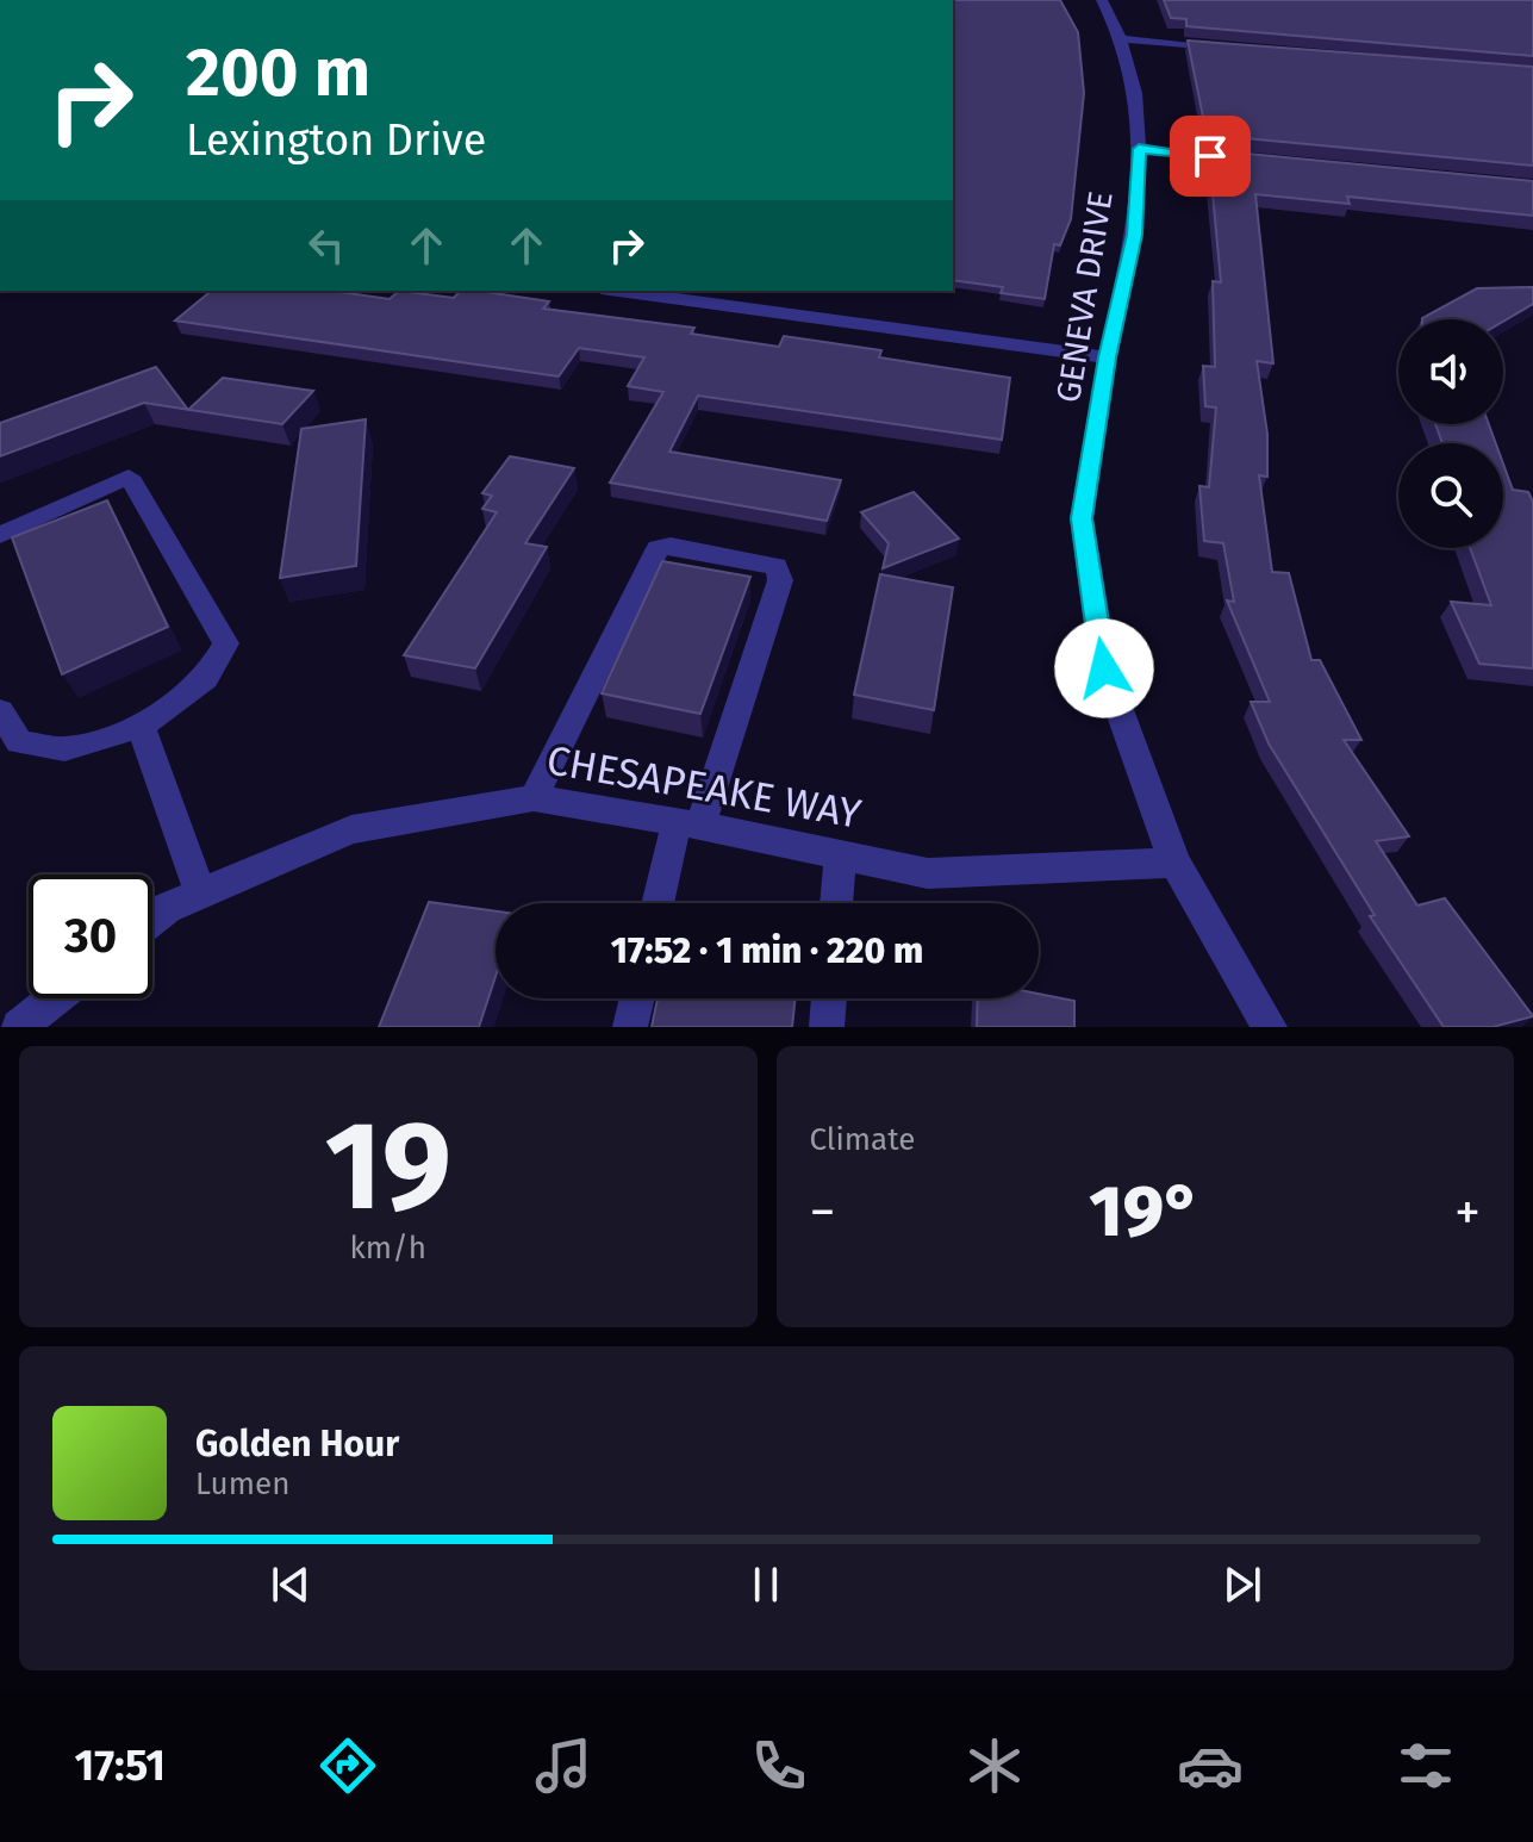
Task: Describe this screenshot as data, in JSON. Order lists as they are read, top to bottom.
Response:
{
  "streets": {
    "street": ["GENEVA DRIVE", "CHESAPEAKE WAY"]
  },
  "crossings": [
    ["GENEVA DRIVE", "CHESAPEAKE WAY"]
  ],
  "page": {
    "turn": ["200 m", "Lexington Drive"],
    "limit": "30",
    "trip": "17:52 · 1 min · 220 m",
    "tile": [
      ["19", "km/h"],
      "Climate"
    ],
    "heat": ["−", "19°", "+"],
    "song": ["Golden Hour", "Lumen"],
    "tabs": "17:51"
  }
}
